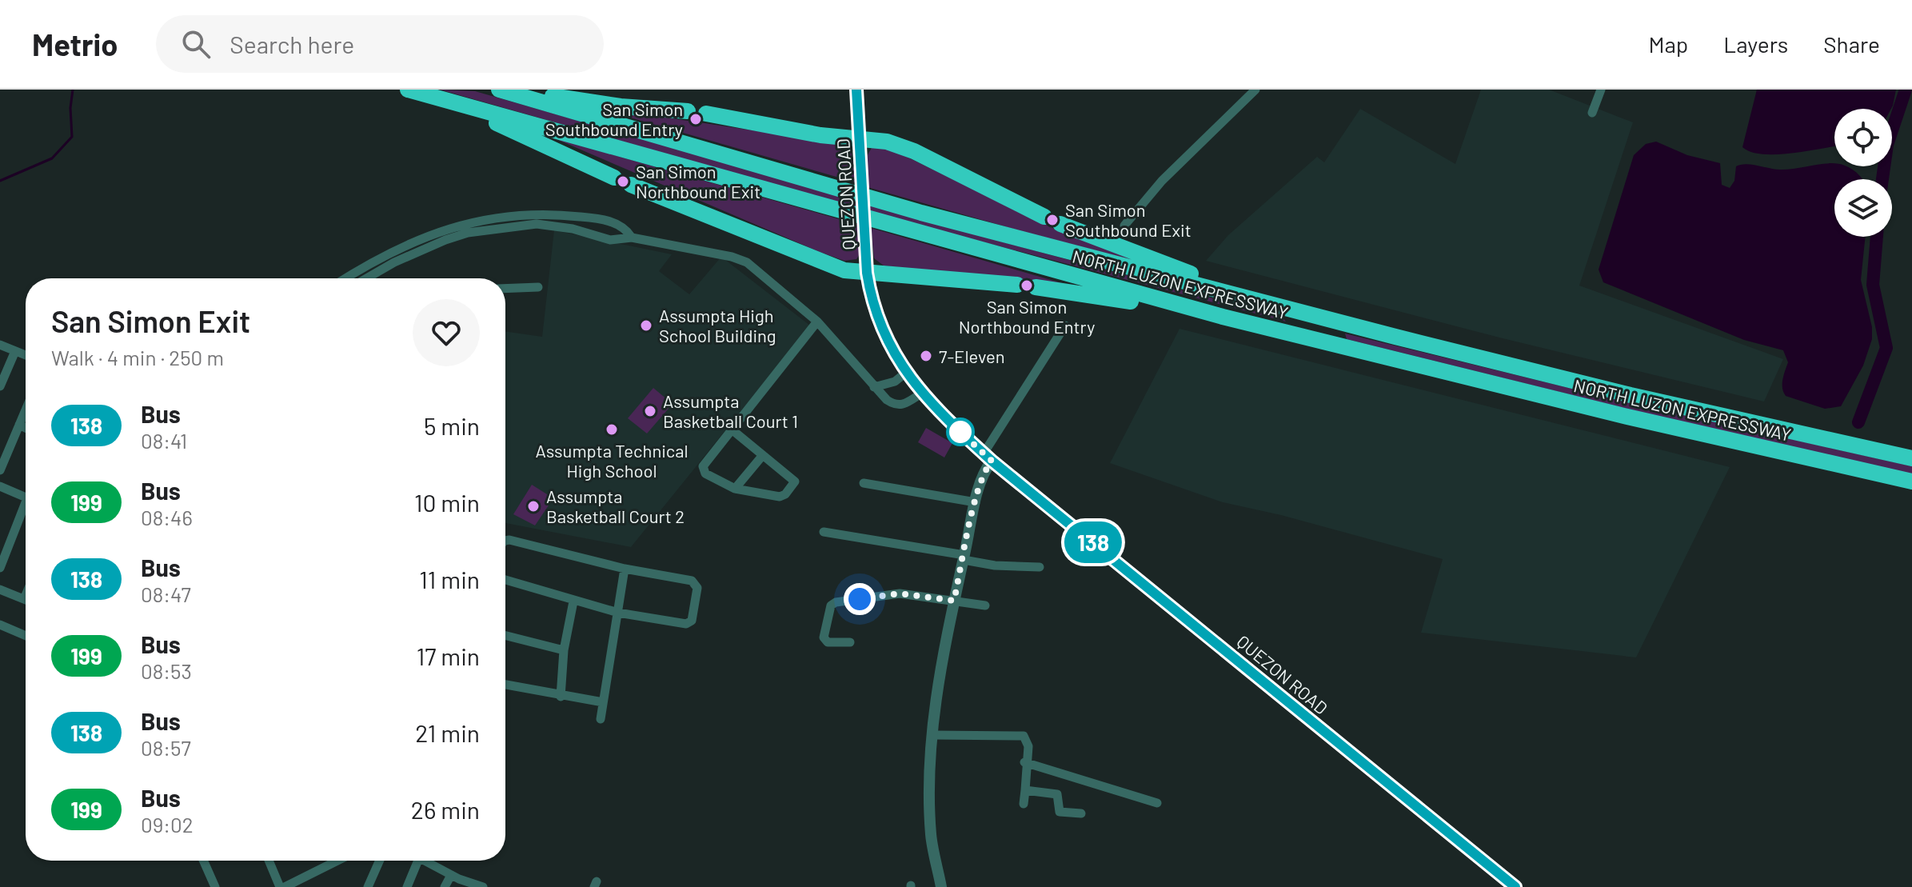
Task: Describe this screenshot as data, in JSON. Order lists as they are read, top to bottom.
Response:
{
  "streets": {
    "highway": ["NORTH LUZON EXPRESSWAY"],
    "main road": ["QUEZON ROAD"]
  },
  "places": [
    "San Simon Southbound Entry",
    "San Simon Northbound Exit",
    "San Simon Southbound Exit",
    "San Simon Northbound Entry",
    "Assumpta High School Building",
    "7-Eleven",
    "Assumpta Basketball Court 1",
    "Assumpta Technical High School",
    "Assumpta Basketball Court 2"
  ],
  "lines": ["bus line 138"],
  "page": {
    "header": "Metrio",
    "search": "Search here",
    "nav": ["Map", "Layers", "Share"],
    "on_map": "138",
    "heading": ["San Simon Exit", "Walk · 4 min · 250 m"],
    "list": [
      {
        "mark": "138",
        "name": "Bus",
        "note": "08:41",
        "value": "5 min"
      },
      {
        "mark": "199",
        "name": "Bus",
        "note": "08:46",
        "value": "10 min"
      },
      {
        "mark": "138",
        "name": "Bus",
        "note": "08:47",
        "value": "11 min"
      },
      {
        "mark": "199",
        "name": "Bus",
        "note": "08:53",
        "value": "17 min"
      },
      {
        "mark": "138",
        "name": "Bus",
        "note": "08:57",
        "value": "21 min"
      },
      {
        "mark": "199",
        "name": "Bus",
        "note": "09:02",
        "value": "26 min"
      }
    ]
  }
}
